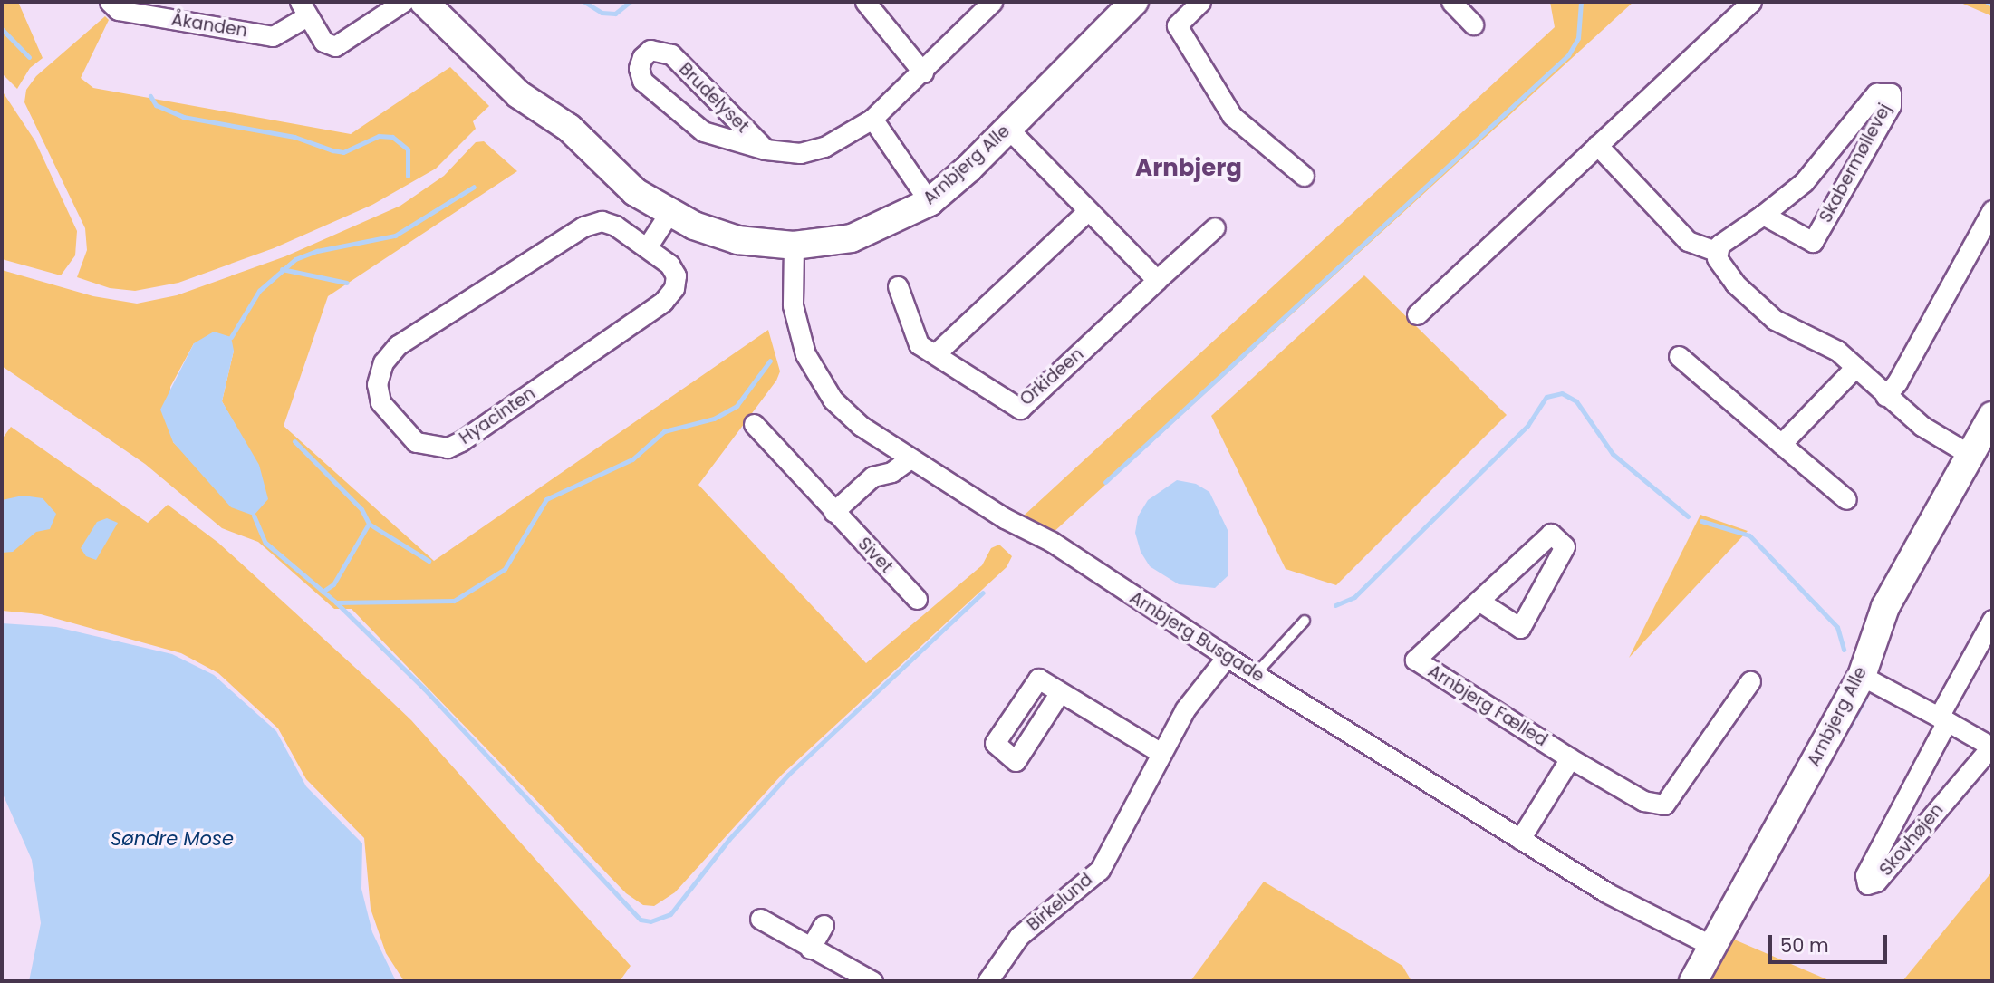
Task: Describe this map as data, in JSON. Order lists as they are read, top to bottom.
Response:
{
  "streets": {
    "street": [
      "Åkanden",
      "Brudelyset",
      "Skabermøllevej",
      "Arnbjerg Alle",
      "Orkideen",
      "Hyacinten",
      "Sivet",
      "Arnbjerg Busgade",
      "Arnbjerg Fælled",
      "Skovhøjen",
      "Birkelund"
    ]
  },
  "crossings": [
    ["Arnbjerg Alle", "Arnbjerg Busgade"],
    ["Arnbjerg Alle", "Skovhøjen"],
    ["Arnbjerg Busgade", "Birkelund"]
  ],
  "districts": ["Arnbjerg"],
  "water": ["Søndre Mose"],
  "scale_bar": "50 m"
}
